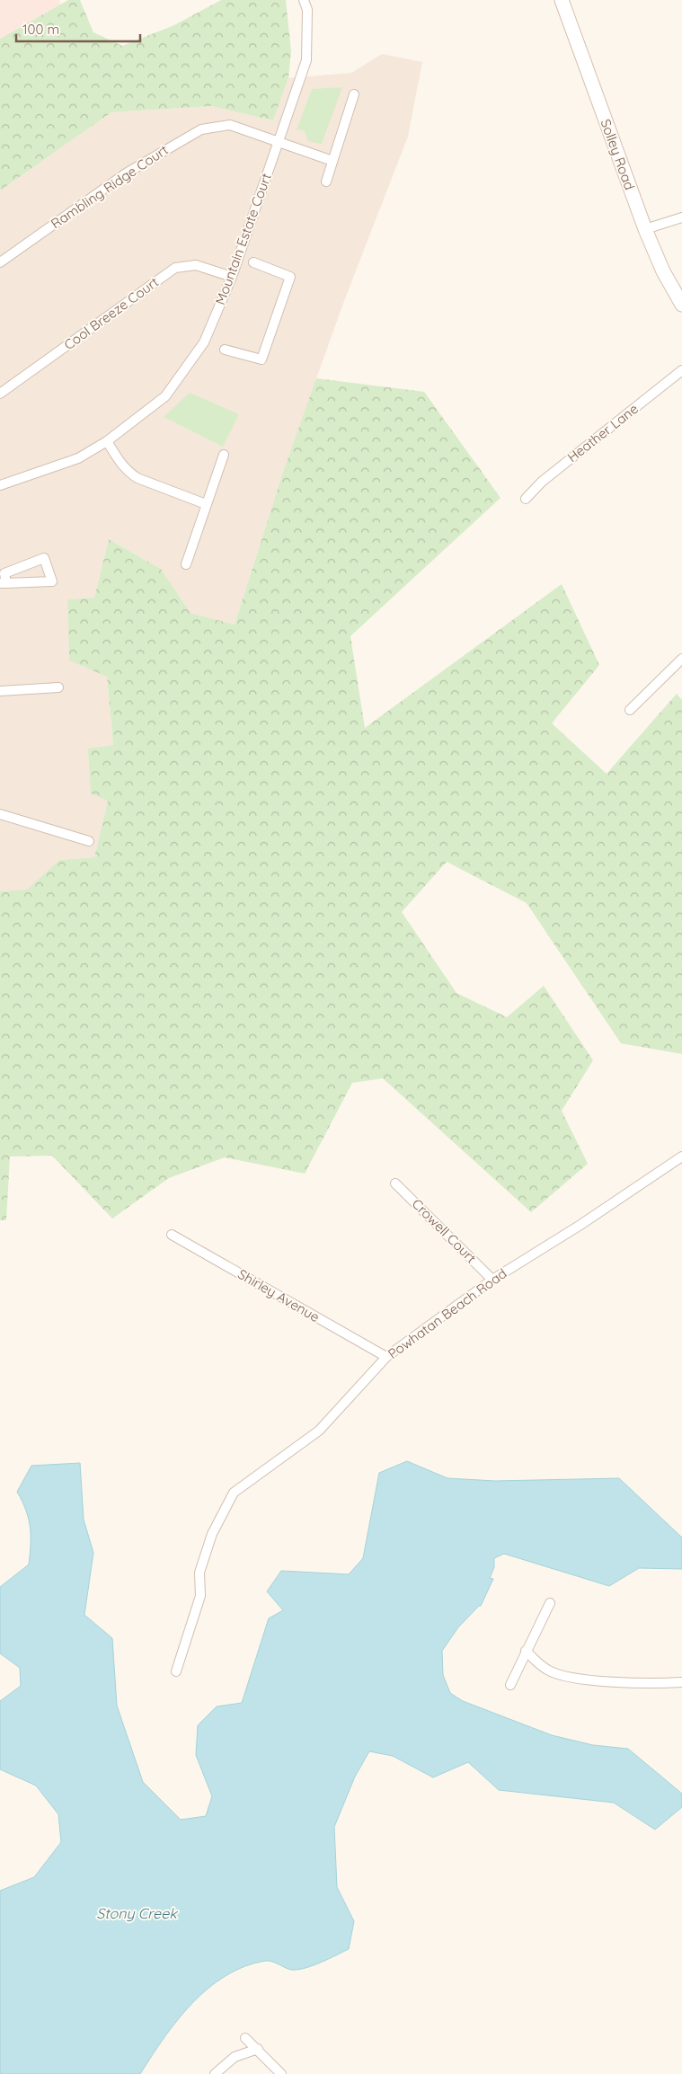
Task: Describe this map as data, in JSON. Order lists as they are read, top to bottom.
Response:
{
  "streets": {
    "main road": ["Solley Road"],
    "street": [
      "Rambling Ridge Court",
      "Mountain Estate Court",
      "Cool Breeze Court",
      "Heather Lane",
      "Crowell Court",
      "Shirley Avenue",
      "Powhatan Beach Road"
    ]
  },
  "crossings": [
    ["Rambling Ridge Court", "Mountain Estate Court"],
    ["Mountain Estate Court", "Cool Breeze Court"],
    ["Crowell Court", "Powhatan Beach Road"],
    ["Shirley Avenue", "Powhatan Beach Road"]
  ],
  "water": ["Stony Creek"],
  "scale_bar": "100 m"
}
